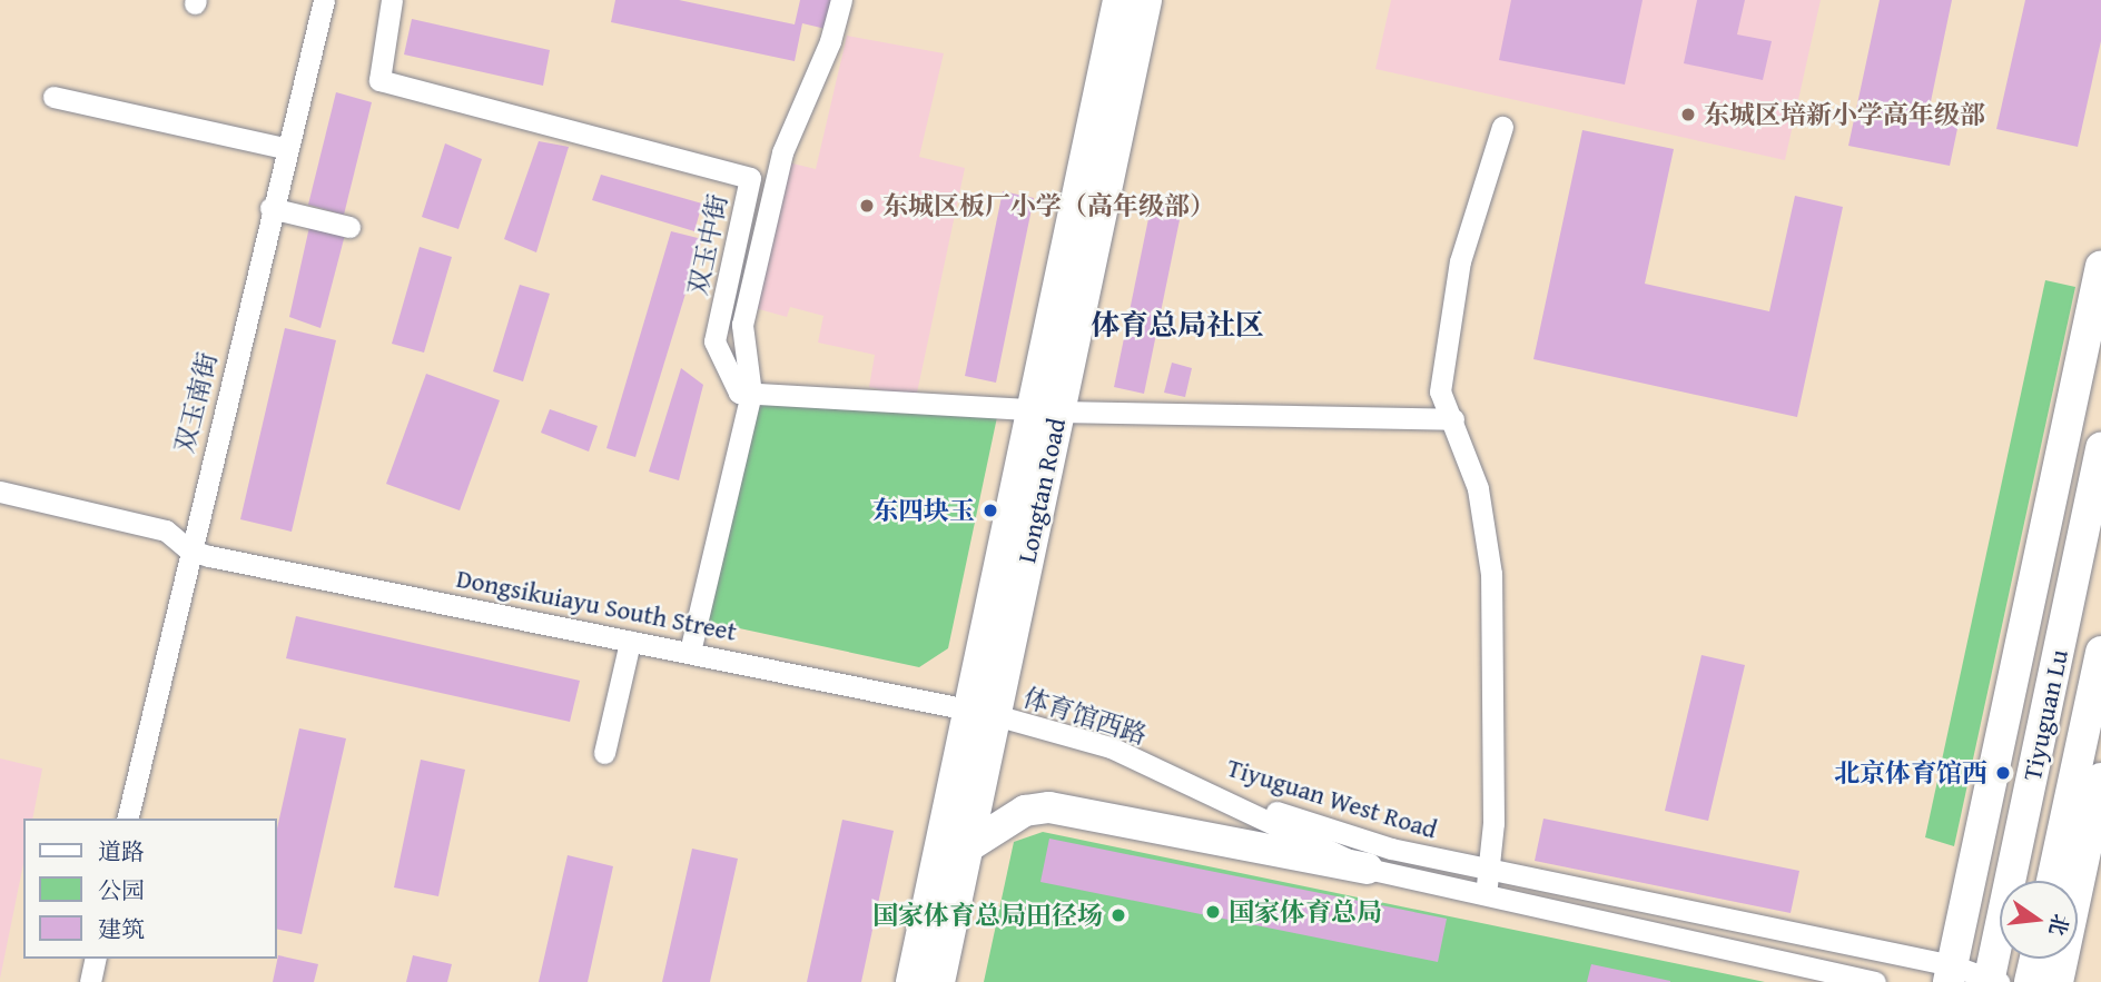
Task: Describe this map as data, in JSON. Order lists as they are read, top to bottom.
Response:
{
  "streets": {
    "street": [
      "双玉中街",
      "双玉南街",
      "Longtan Road",
      "Dongsikuiayu South Street",
      "Tiyuguan Lu",
      "体育馆西路",
      "Tiyuguan West Road"
    ]
  },
  "crossings": [
    ["双玉南街", "Dongsikuiayu South Street"],
    ["Longtan Road", "Dongsikuiayu South Street"],
    ["Longtan Road", "体育馆西路"],
    ["Dongsikuiayu South Street", "体育馆西路"],
    ["Tiyuguan Lu", "Tiyuguan West Road"],
    ["体育馆西路", "Tiyuguan West Road"]
  ],
  "districts": ["体育总局社区"],
  "places": [
    "东城区培新小学高年级部",
    "东城区板厂小学（高年级部）",
    "东四块玉",
    "北京体育馆西",
    "国家体育总局",
    "国家体育总局田径场"
  ],
  "legend": ["道路", "公园", "建筑"],
  "north": "right"
}
